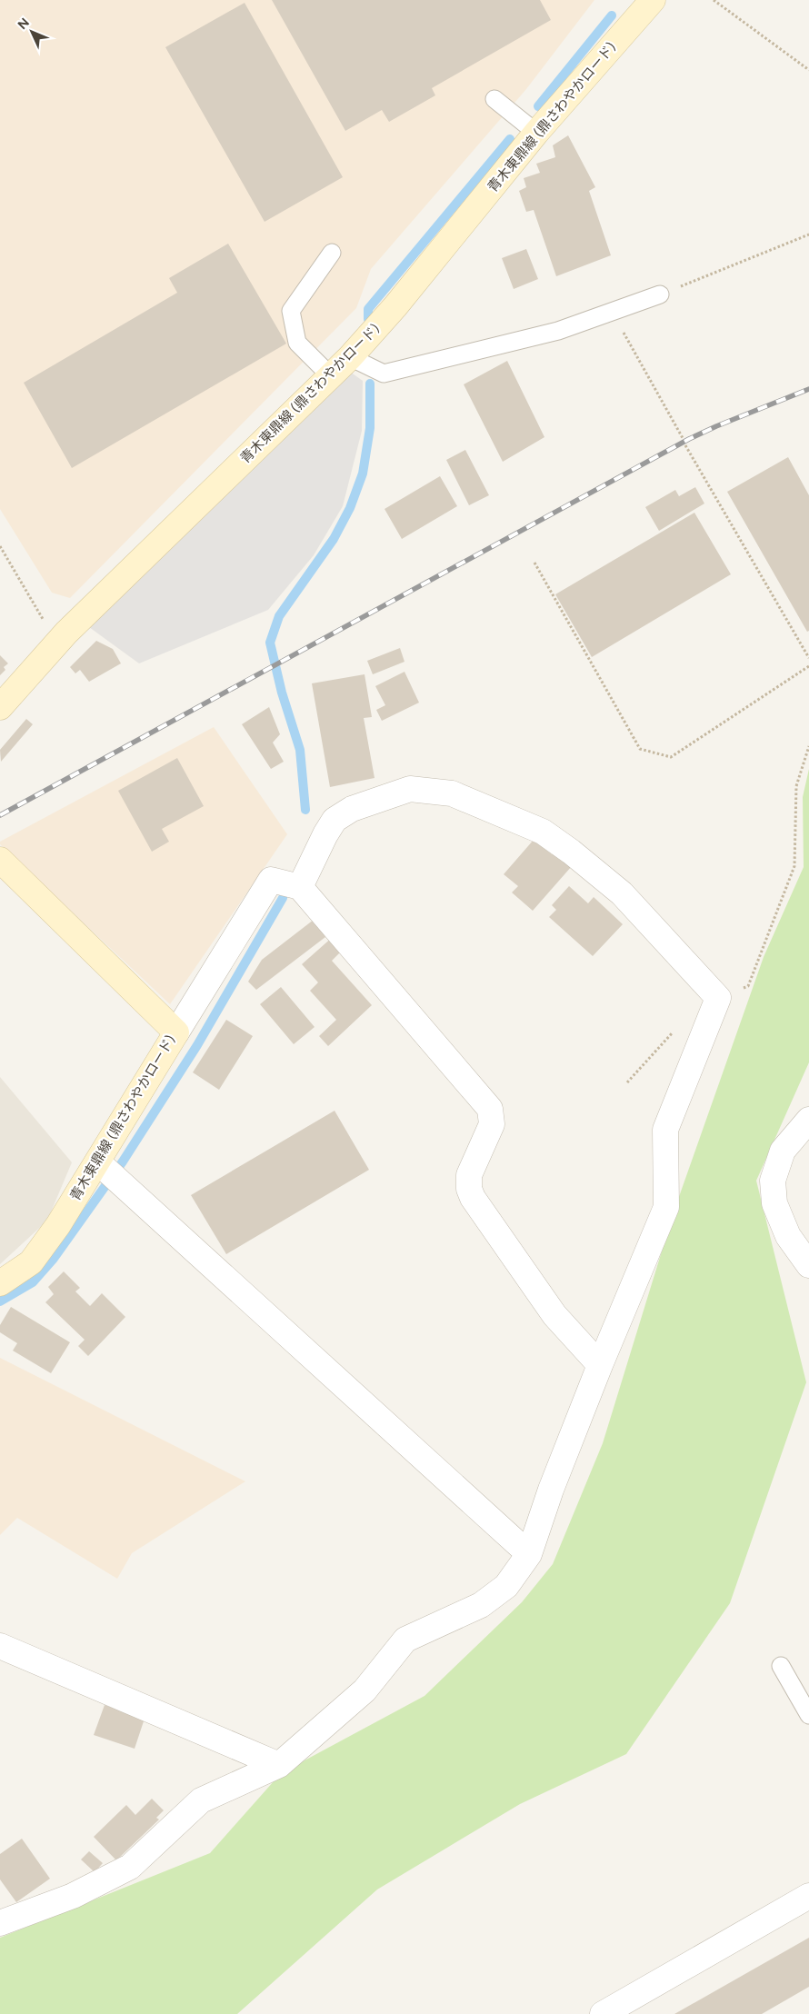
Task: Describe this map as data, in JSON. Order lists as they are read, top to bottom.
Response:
{
  "streets": {
    "main road": ["青木東鼎線 (鼎さわやかロード)"]
  },
  "north": "top left"
}
